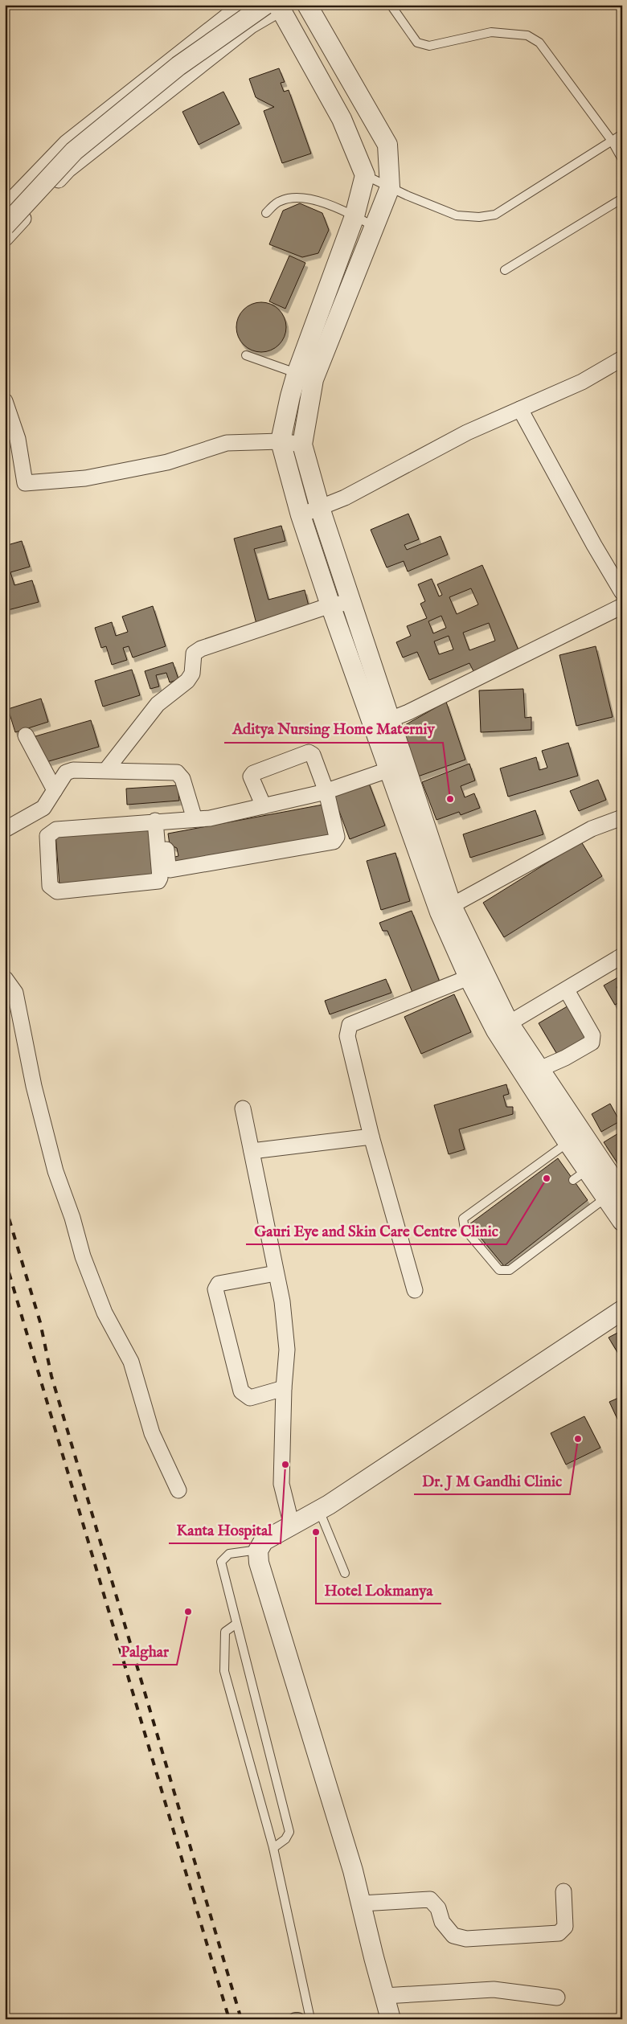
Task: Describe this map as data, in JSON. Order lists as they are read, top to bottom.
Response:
{
  "places": [
    "Aditya Nursing Home Materniy",
    "Gauri Eye and Skin Care Centre Clinic",
    "Dr. J M Gandhi Clinic",
    "Kanta Hospital",
    "Hotel Lokmanya",
    "Palghar"
  ]
}
